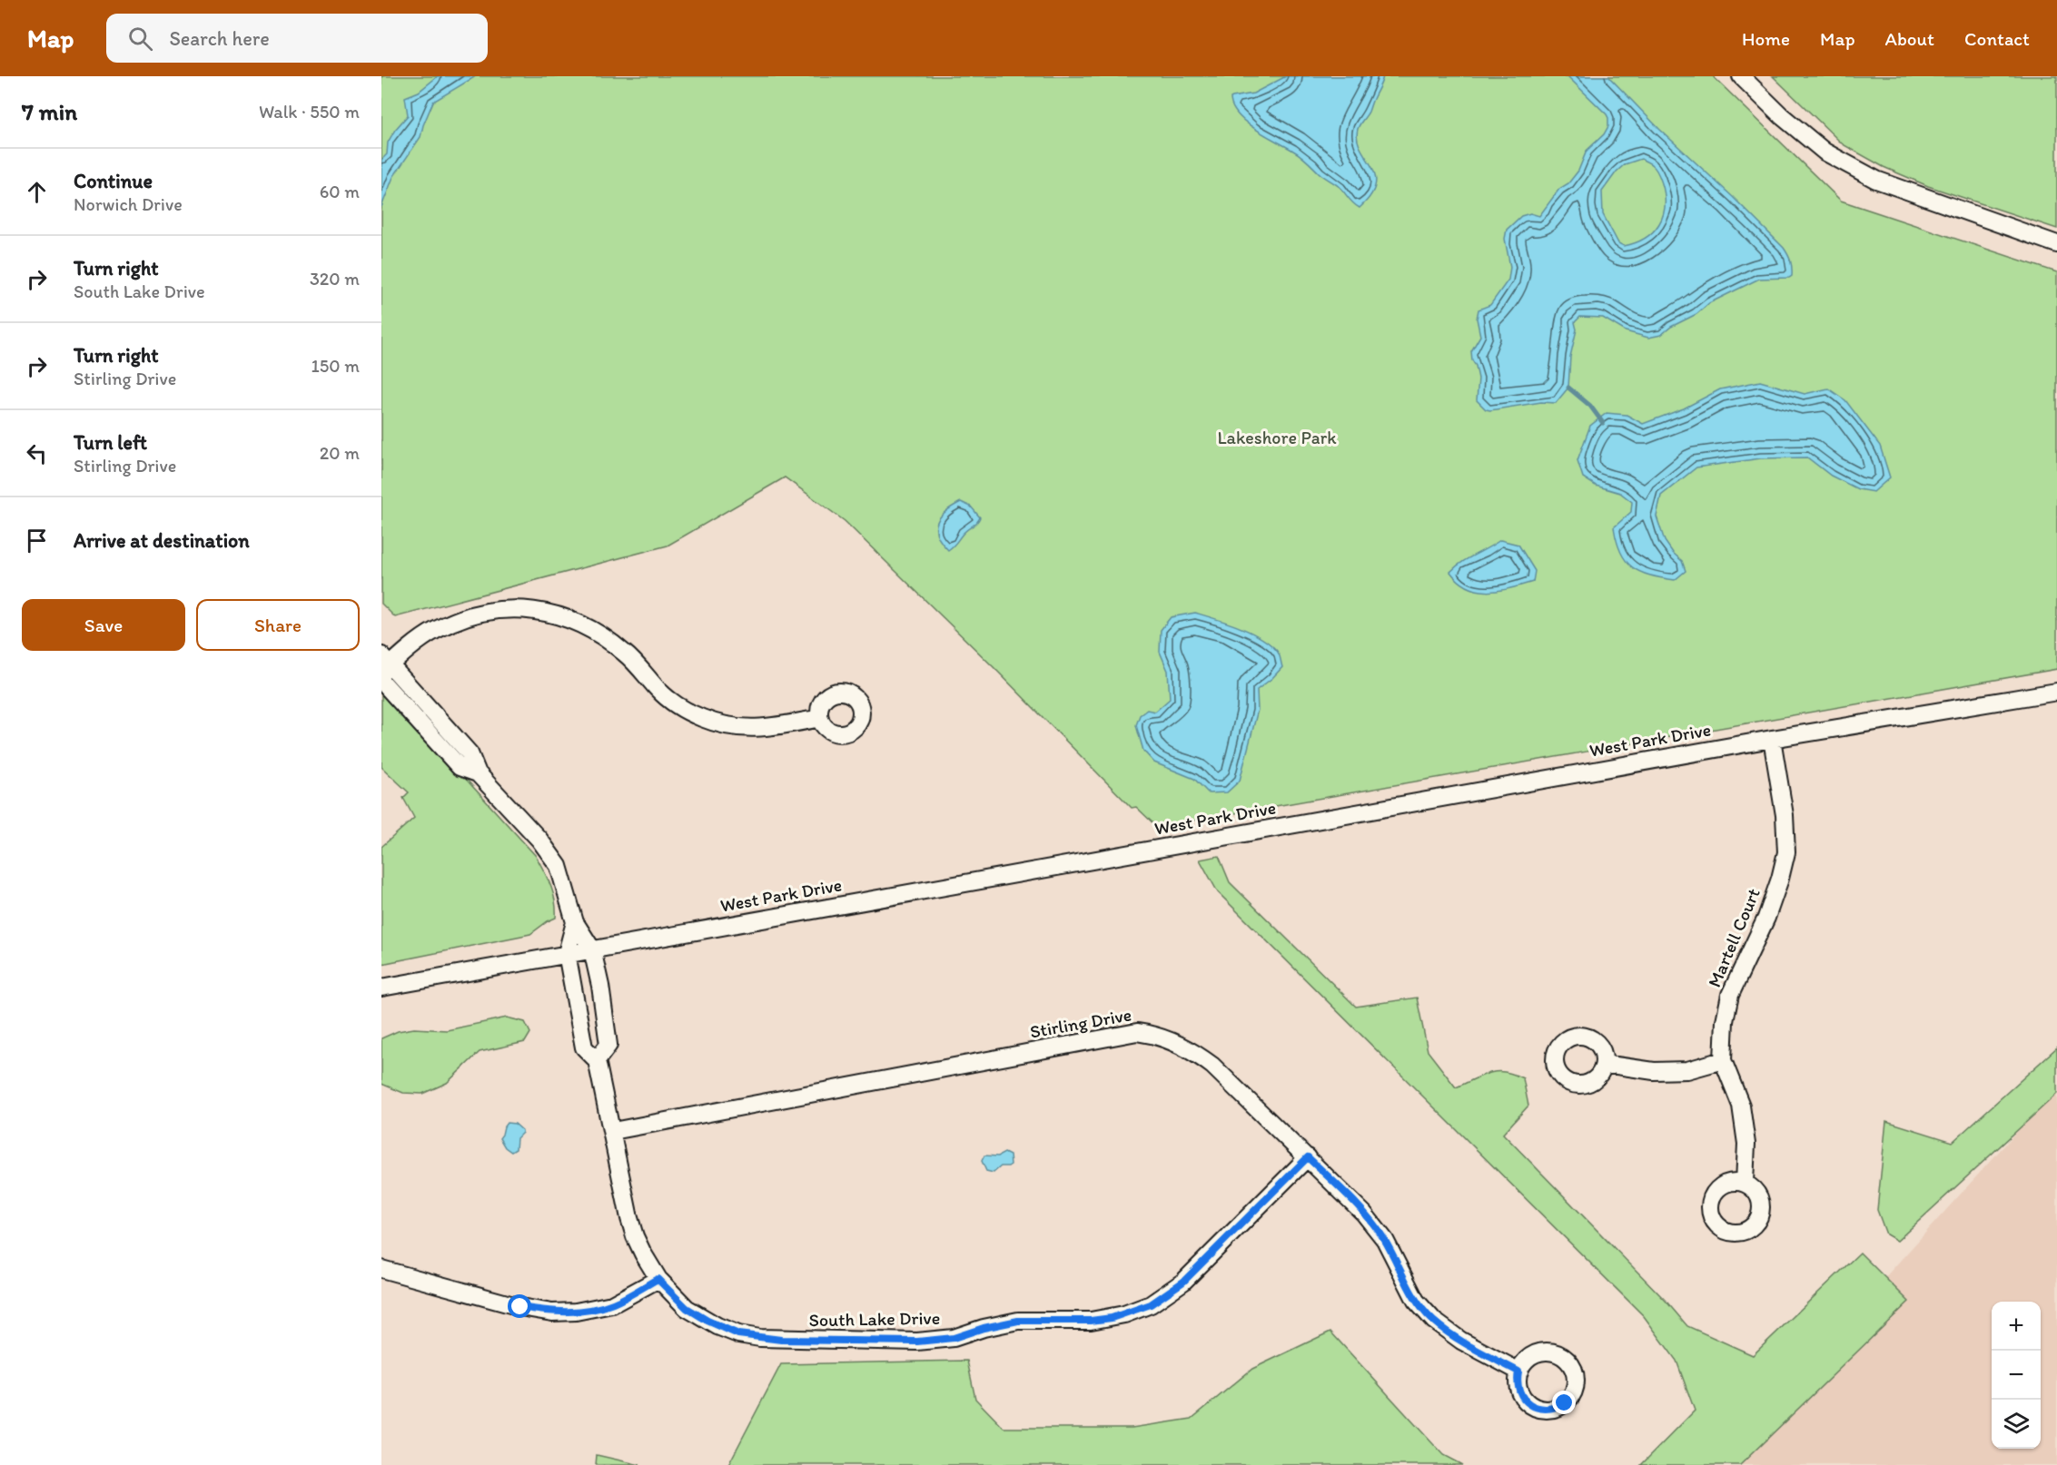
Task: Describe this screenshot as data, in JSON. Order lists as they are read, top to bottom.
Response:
{
  "streets": {
    "street": [
      "West Park Drive",
      "Martell Court",
      "Stirling Drive",
      "South Lake Drive"
    ]
  },
  "crossings": [
    ["West Park Drive", "Martell Court"],
    ["West Park Drive", "South Lake Drive"],
    ["Stirling Drive", "South Lake Drive"]
  ],
  "parks": ["Lakeshore Park"],
  "page": {
    "header": "Map",
    "search": "Search here",
    "nav": [
      "Home",
      "Map",
      "About",
      "Contact"
    ],
    "heading": ["7 min", "Walk · 550 m"],
    "list": [
      ["Continue", "Norwich Drive", "60 m"],
      ["Turn right", "South Lake Drive", "320 m"],
      ["Turn right", "Stirling Drive", "150 m"],
      ["Turn left", "Stirling Drive", "20 m"],
      "Arrive at destination"
    ],
    "buttons": ["Save", "Share"],
    "map_buttons": ["+", "−"]
  }
}
